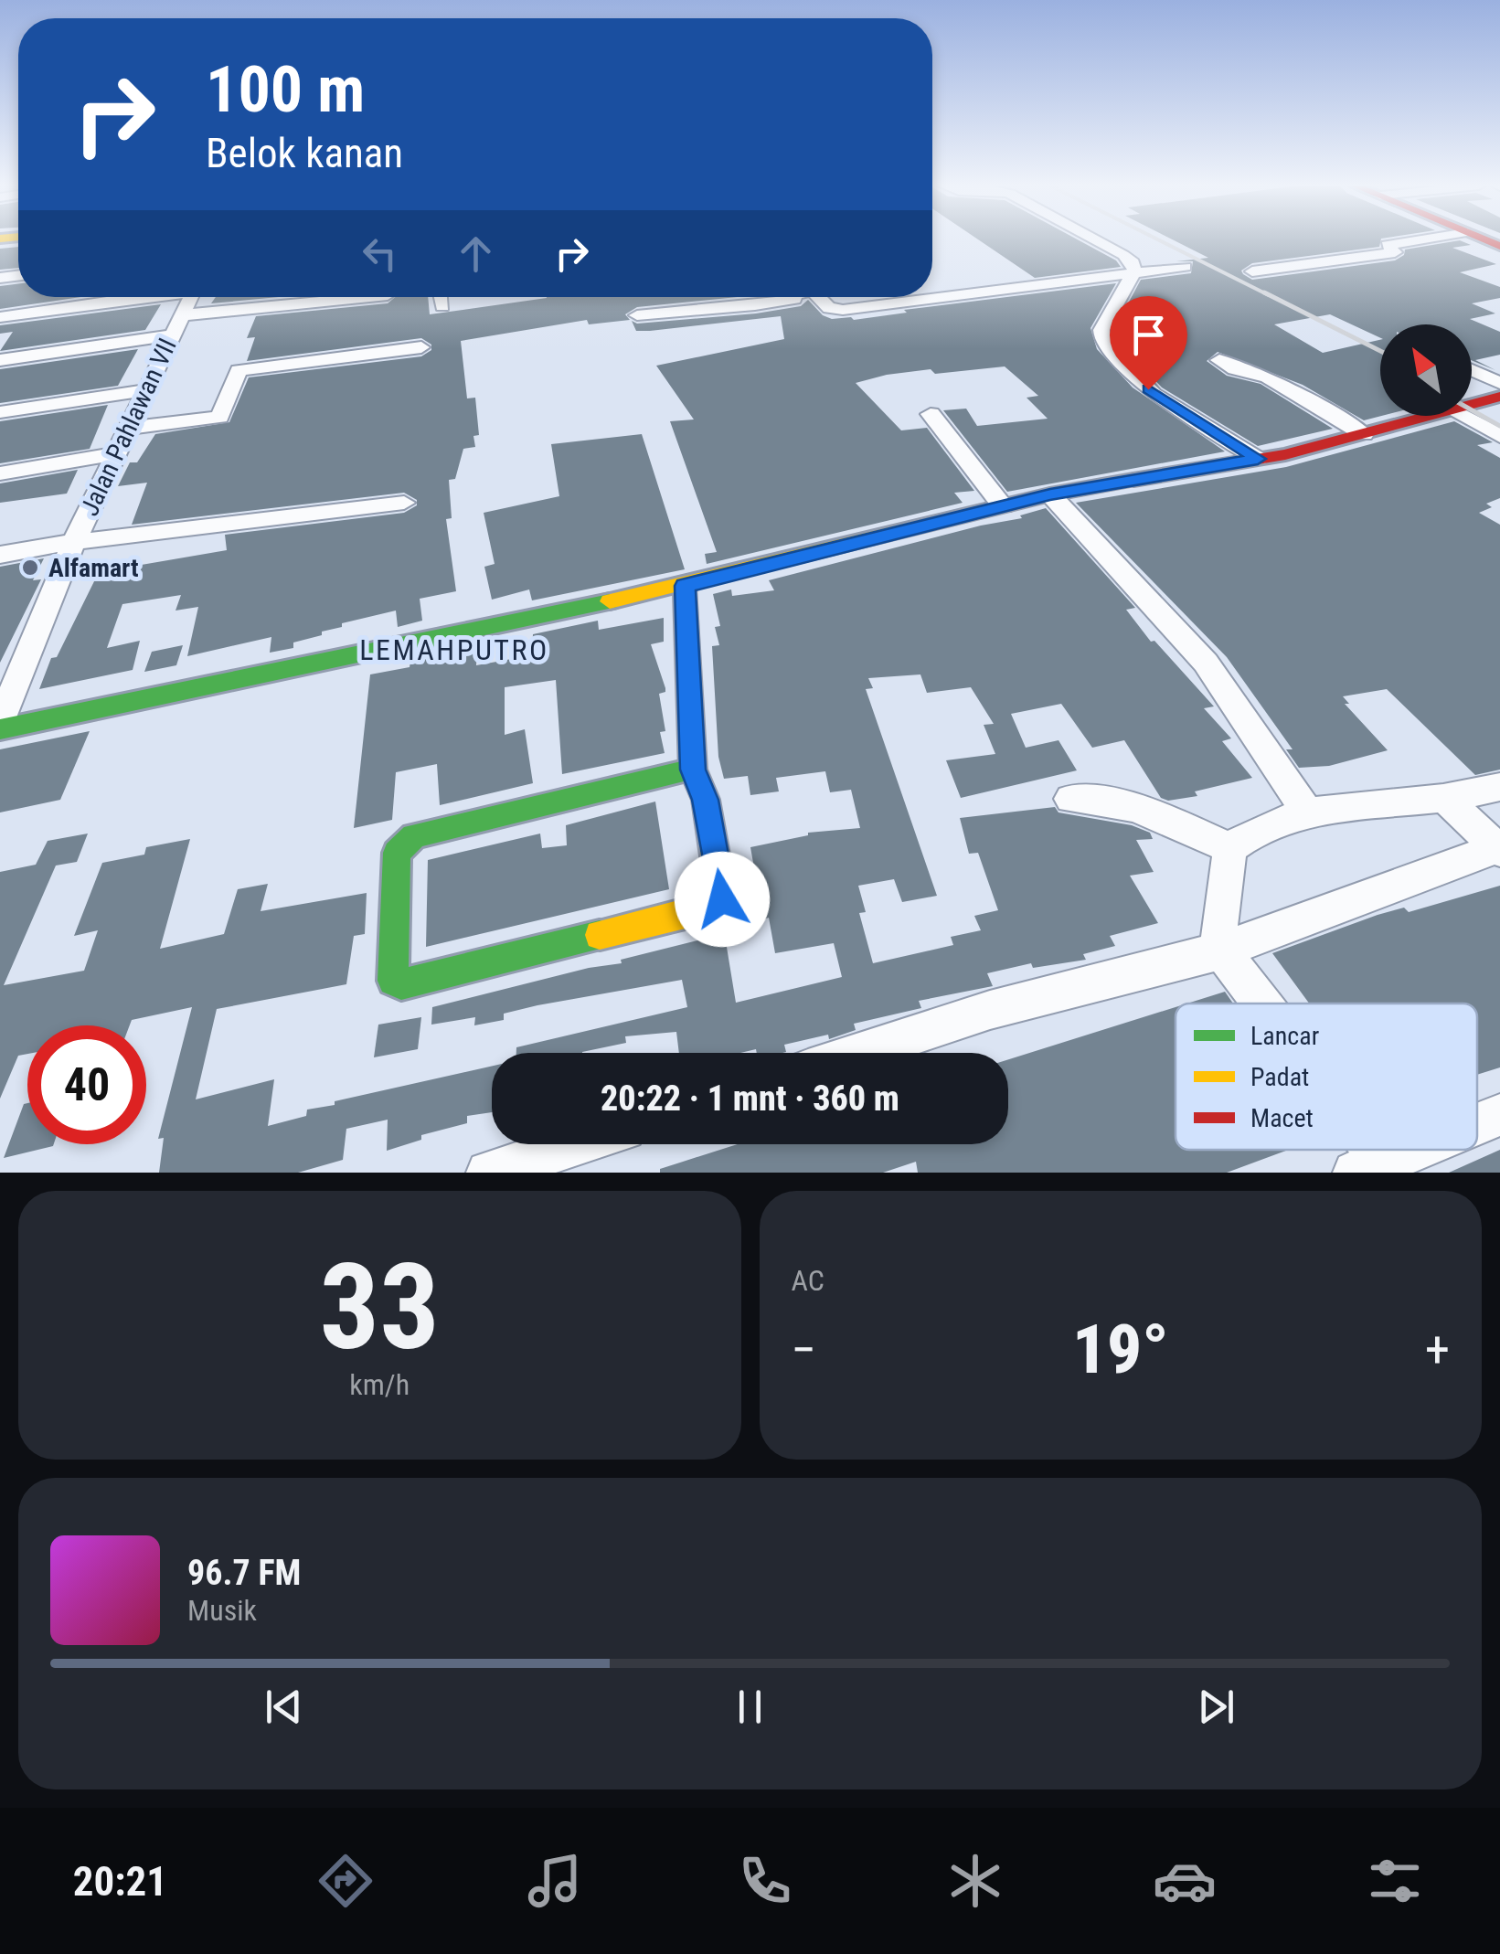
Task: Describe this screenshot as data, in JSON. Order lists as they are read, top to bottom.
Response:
{
  "streets": {
    "street": ["Jalan Pahlawan VII"]
  },
  "districts": ["LEMAHPUTRO"],
  "places": ["Alfamart"],
  "legend": ["Lancar", "Padat", "Macet"],
  "north": "top left",
  "page": {
    "turn": ["100 m", "Belok kanan"],
    "limit": "40",
    "trip": "20:22 · 1 mnt · 360 m",
    "tile": [
      ["33", "km/h"],
      "AC"
    ],
    "heat": ["−", "19°", "+"],
    "song": ["96.7 FM", "Musik"],
    "tabs": "20:21"
  }
}
